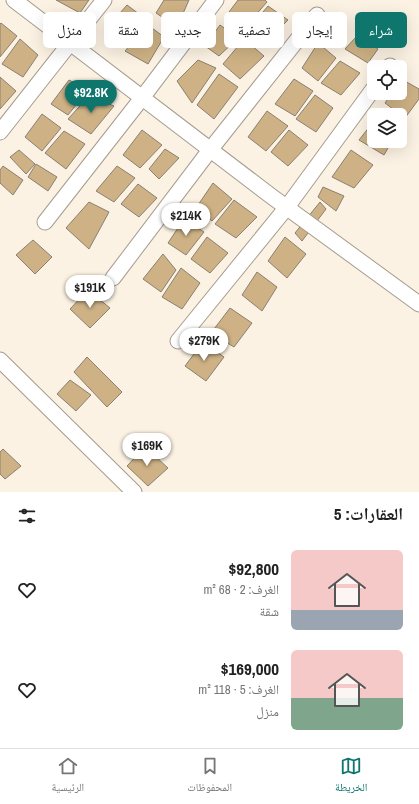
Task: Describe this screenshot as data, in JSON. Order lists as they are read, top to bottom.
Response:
{
  "page": {
    "chip": [
      "شراء",
      "إيجار",
      "تصفية",
      "جديد",
      "شقة",
      "منزل"
    ],
    "price": [
      "$92.8K",
      "$214K",
      "$191K",
      "$279K",
      "$169K"
    ],
    "heading": "العقارات: 5",
    "list": [
      {
        "name": "$92,800",
        "note": "الغرف: 2 · 68 m² · شقة"
      },
      {
        "name": "$169,000",
        "note": "الغرف: 5 · 118 m² · منزل"
      }
    ],
    "tabs": ["الخريطة", "المحفوظات", "الرئيسية"]
  }
}
